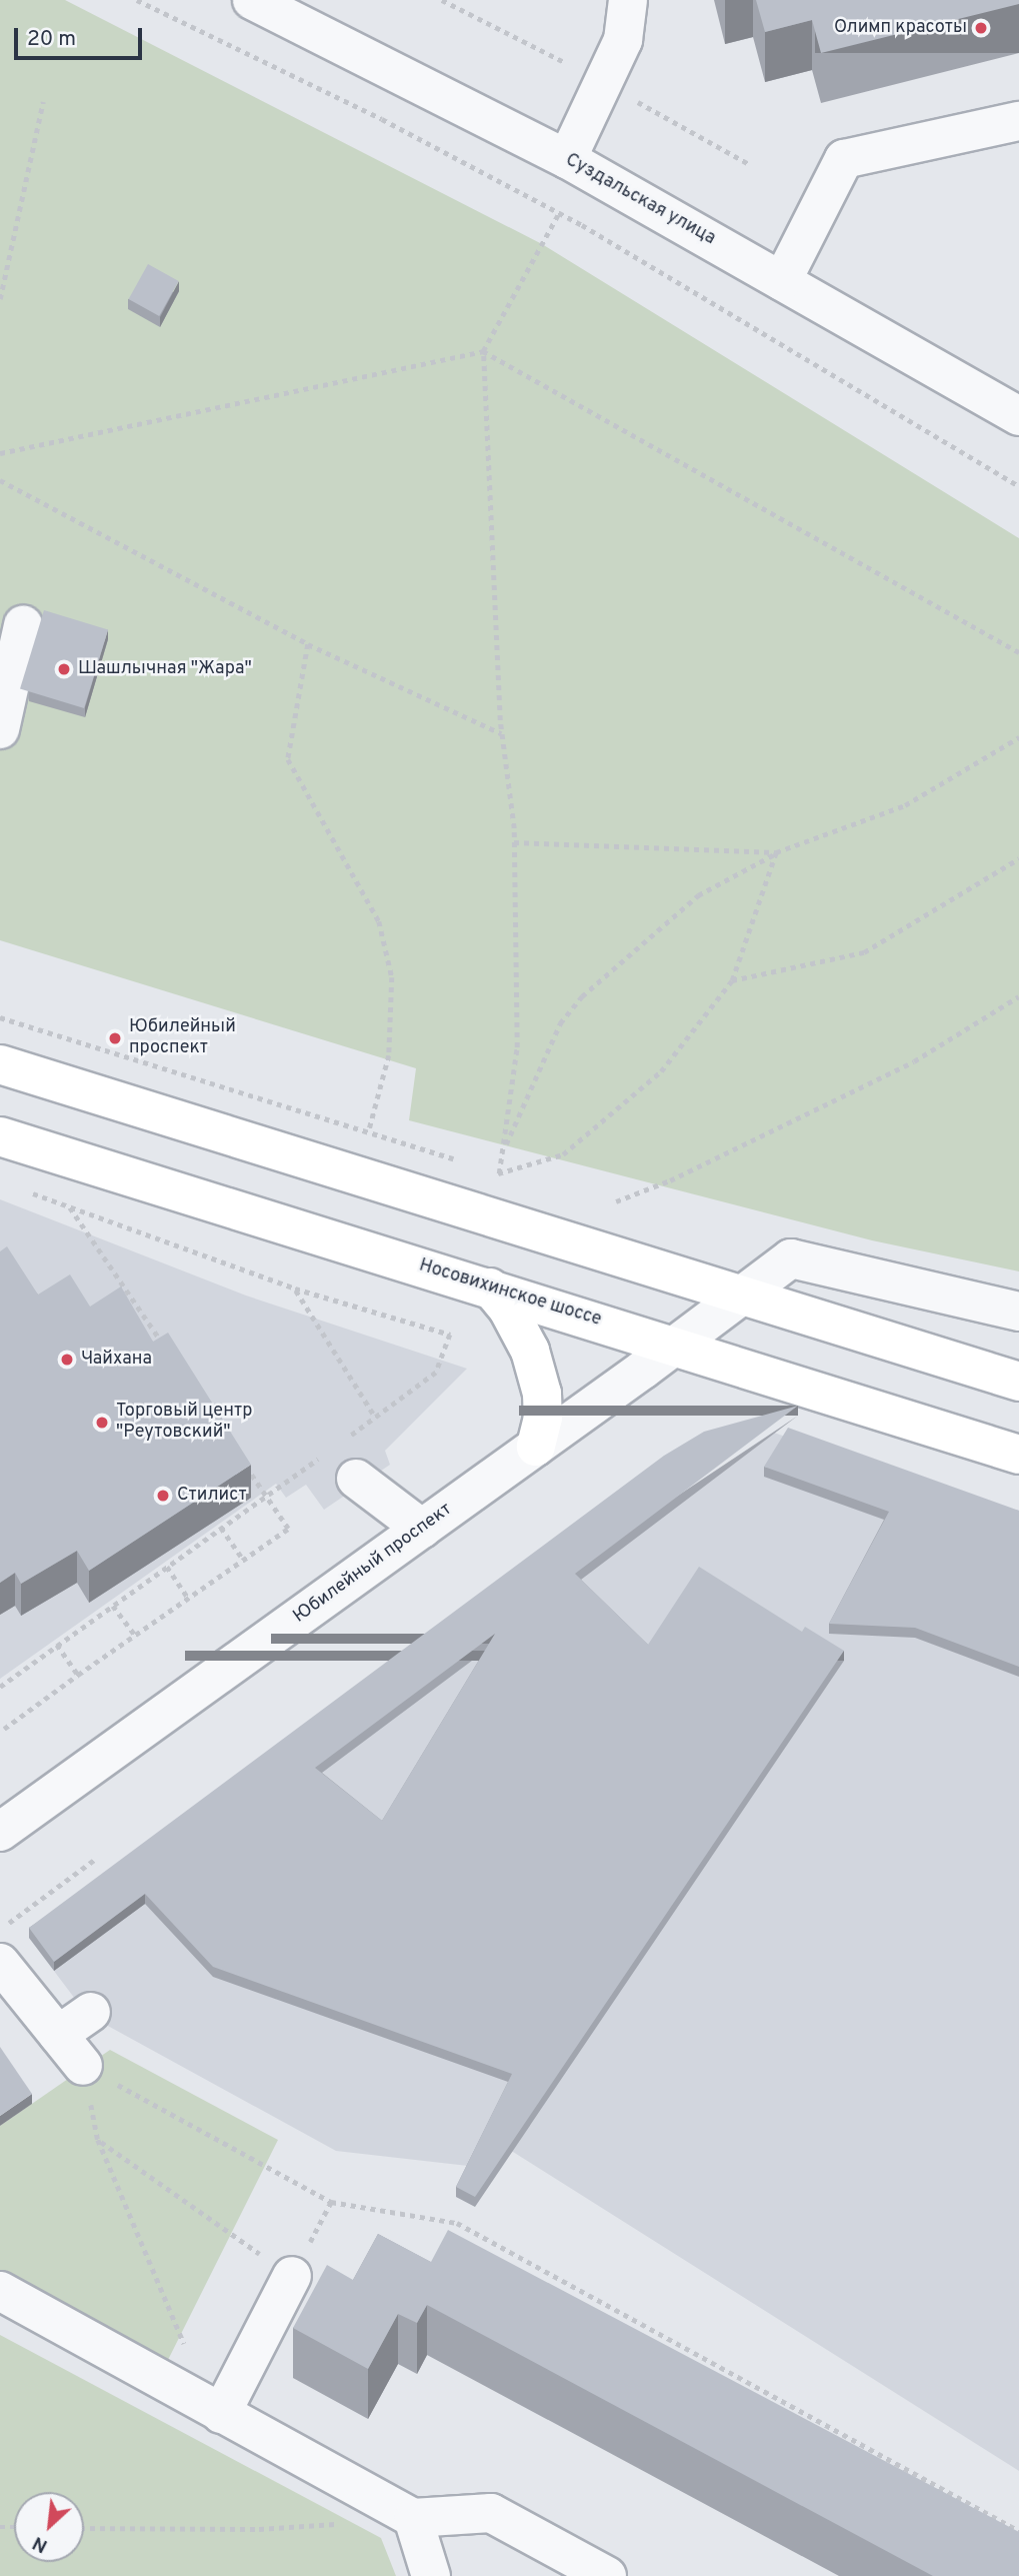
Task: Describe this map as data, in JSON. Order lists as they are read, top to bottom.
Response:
{
  "streets": {
    "main road": ["Носовихинское шоссе"],
    "street": ["Суздальская улица", "Юбилейный проспект"]
  },
  "crossings": [
    ["Носовихинское шоссе", "Юбилейный проспект"]
  ],
  "places": [
    "Олимп красоты",
    "Шашлычная \"Жара\"",
    "Юбилейный проспект",
    "Чайхана",
    "Торговый центр \"Реутовский\"",
    "Стилист"
  ],
  "scale_bar": "20 m",
  "north": "bottom left"
}
